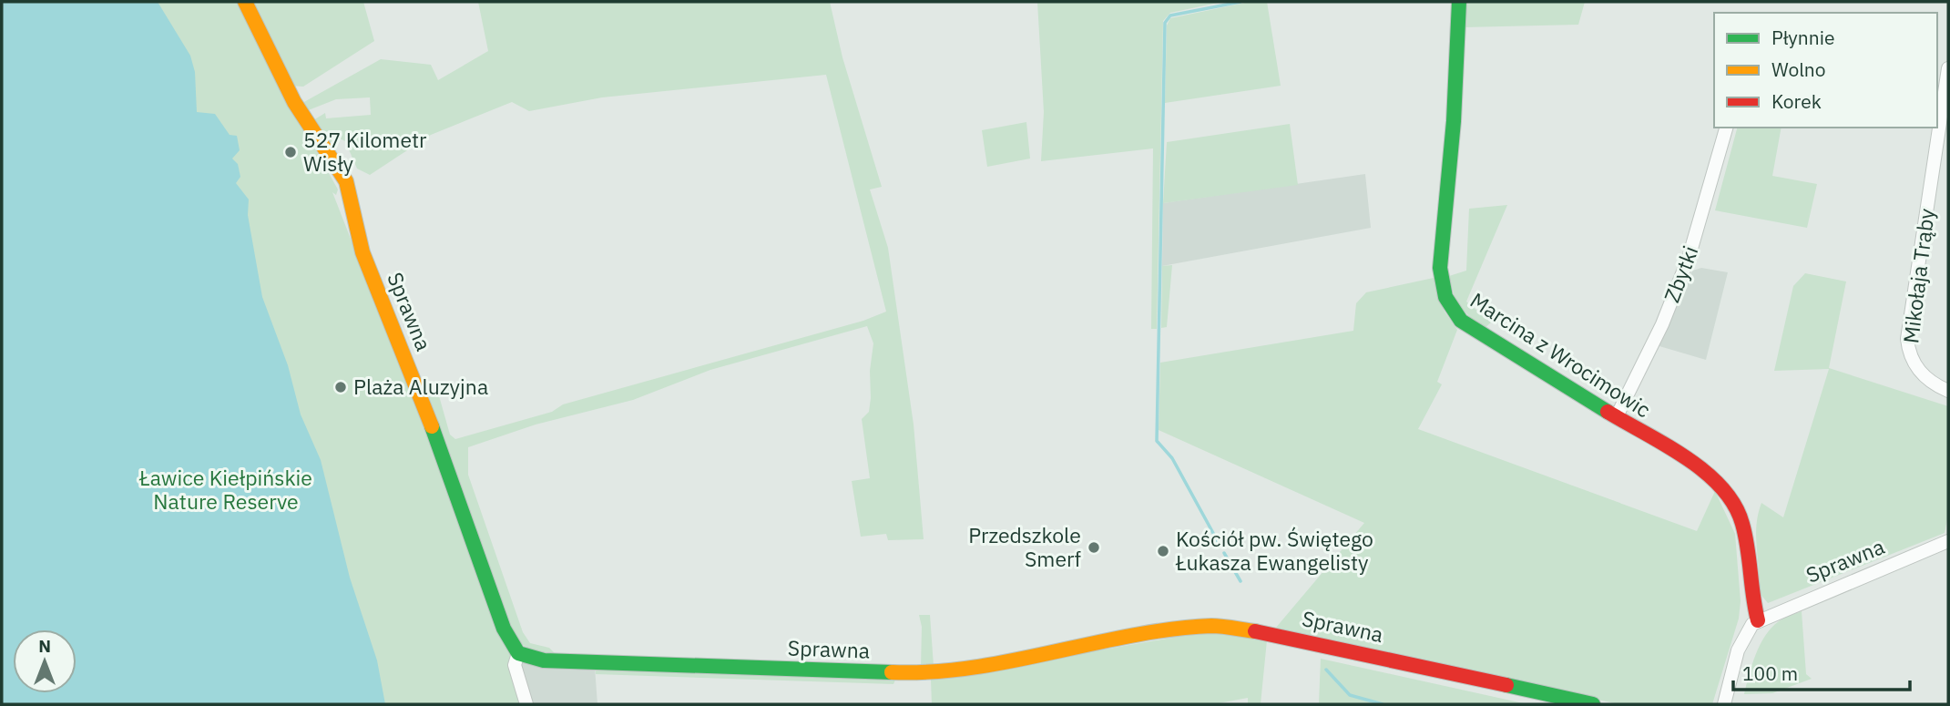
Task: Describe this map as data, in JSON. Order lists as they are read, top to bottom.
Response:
{
  "streets": {
    "street": [
      "Zbytki",
      "Mikołaja Trąby",
      "Sprawna",
      "Marcina z Wrocimowic"
    ]
  },
  "crossings": [
    ["Zbytki", "Marcina z Wrocimowic"],
    ["Sprawna", "Marcina z Wrocimowic"]
  ],
  "parks": ["Ławice Kiełpińskie Nature Reserve"],
  "places": [
    "527 Kilometr Wisły",
    "Plaża Aluzyjna",
    "Przedszkole Smerf",
    "Kościół pw. Świętego Łukasza Ewangelisty"
  ],
  "legend": ["Płynnie", "Wolno", "Korek"],
  "scale_bar": "100 m",
  "north": "top"
}
